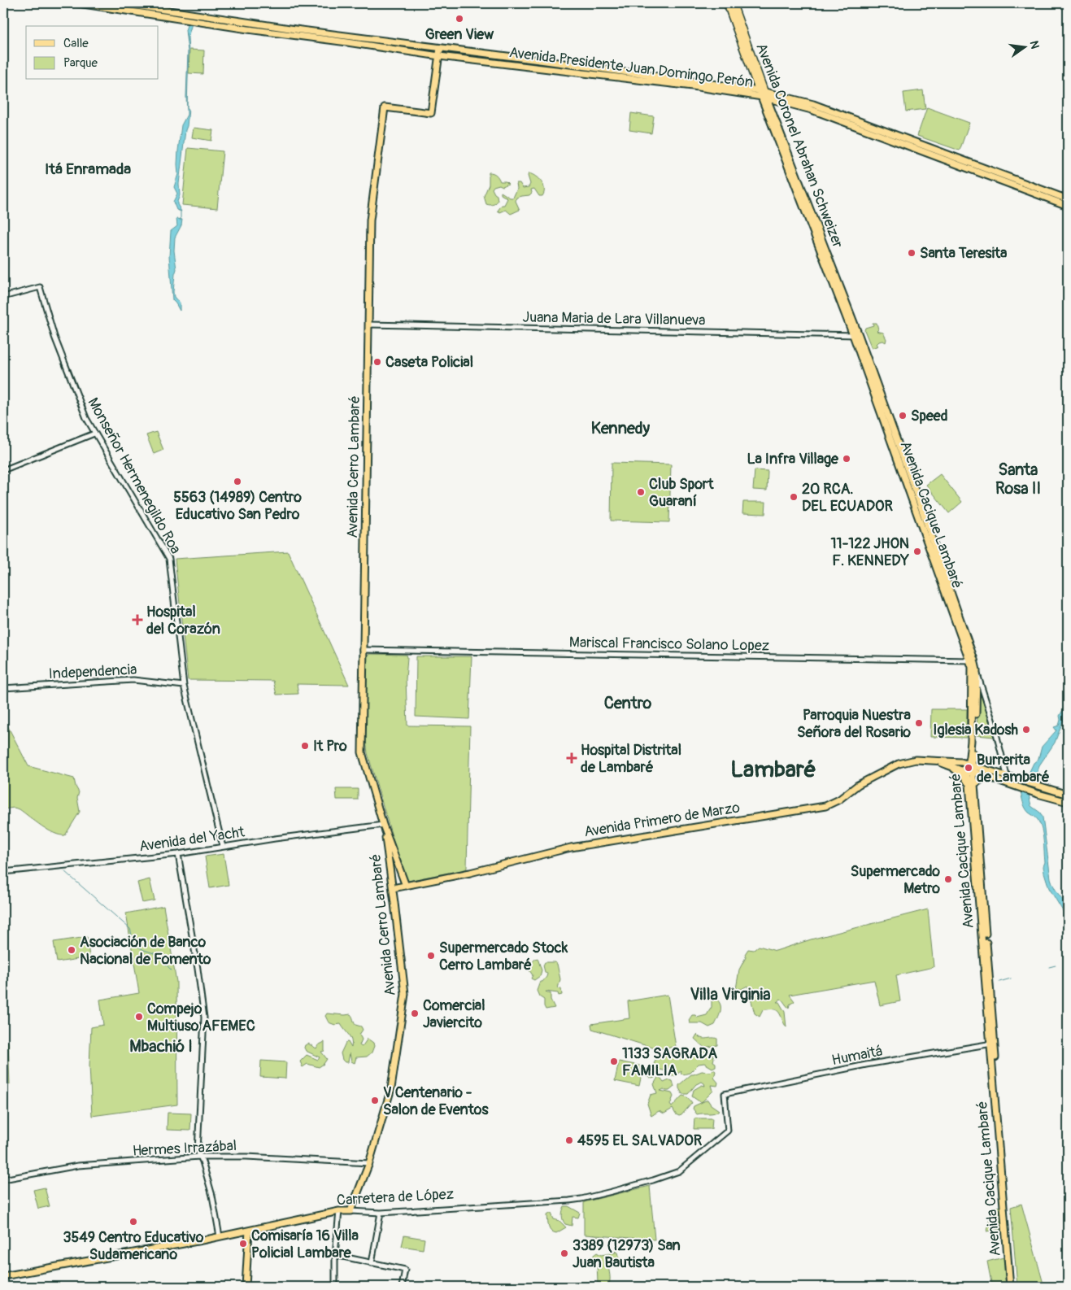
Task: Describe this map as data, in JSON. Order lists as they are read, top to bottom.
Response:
{
  "streets": {
    "highway": ["Avenida Coronel Abrahan Schweizer"],
    "main road": [
      "Avenida Presidente Juan Domingo Perón",
      "Avenida Cerro Lambaré",
      "Avenida Cacique Lambaré",
      "Avenida Primero de Marzo",
      "Carretera de López"
    ],
    "street": [
      "Juana Maria de Lara Villanueva",
      "Monseñor Hermenegildo Roa",
      "Mariscal Francisco Solano Lopez",
      "Independencia",
      "Avenida del Yacht",
      "Humaitá",
      "Hermes Irrazábal"
    ]
  },
  "crossings": [
    ["Avenida Presidente Juan Domingo Perón", "Avenida Coronel Abrahan Schweizer"],
    ["Avenida Presidente Juan Domingo Perón", "Avenida Cerro Lambaré"],
    ["Avenida Coronel Abrahan Schweizer", "Avenida Cacique Lambaré"],
    ["Juana Maria de Lara Villanueva", "Avenida Cerro Lambaré"],
    ["Juana Maria de Lara Villanueva", "Avenida Cacique Lambaré"],
    ["Avenida Cerro Lambaré", "Mariscal Francisco Solano Lopez"],
    ["Avenida Cerro Lambaré", "Avenida Primero de Marzo"],
    ["Avenida Cerro Lambaré", "Avenida del Yacht"],
    ["Avenida Cerro Lambaré", "Hermes Irrazábal"],
    ["Avenida Cerro Lambaré", "Carretera de López"],
    ["Monseñor Hermenegildo Roa", "Independencia"],
    ["Monseñor Hermenegildo Roa", "Avenida del Yacht"],
    ["Avenida Cacique Lambaré", "Mariscal Francisco Solano Lopez"],
    ["Avenida Cacique Lambaré", "Avenida Primero de Marzo"],
    ["Avenida Cacique Lambaré", "Humaitá"],
    ["Humaitá", "Carretera de López"]
  ],
  "districts": [
    "Itá Enramada",
    "Kennedy",
    "Santa Rosa II",
    "Centro",
    "Lambaré",
    "Villa Virginia",
    "Mbachió I"
  ],
  "places": {
    "other": [
      "Green View",
      "Santa Teresita",
      "Caseta Policial",
      "Speed",
      "La Infra Village",
      "5563 (14989) Centro Educativo San Pedro",
      "Club Sport Guaraní",
      "20 RCA. DEL ECUADOR",
      "11-122 JHON F. KENNEDY",
      "Parroquia Nuestra Señora del Rosario",
      "Iglesia Kadosh",
      "It Pro",
      "Burrerita de Lambaré",
      "Supermercado Metro",
      "Asociación de Banco Nacional de Fomento",
      "Supermercado Stock Cerro Lambaré",
      "Comercial Javiercito",
      "Compejo Multiuso AFEMEC",
      "1133 SAGRADA FAMILIA",
      "V Centenario - Salon de Eventos",
      "4595 EL SALVADOR",
      "3549 Centro Educativo Sudamericano",
      "Comisaría 16 Villa Policial Lambare",
      "3389 (12973) San Juan Bautista"
    ],
    "health": ["Hospital del Corazón", "Hospital Distrital de Lambaré"]
  },
  "legend": ["Calle", "Parque"],
  "north": "right"
}
